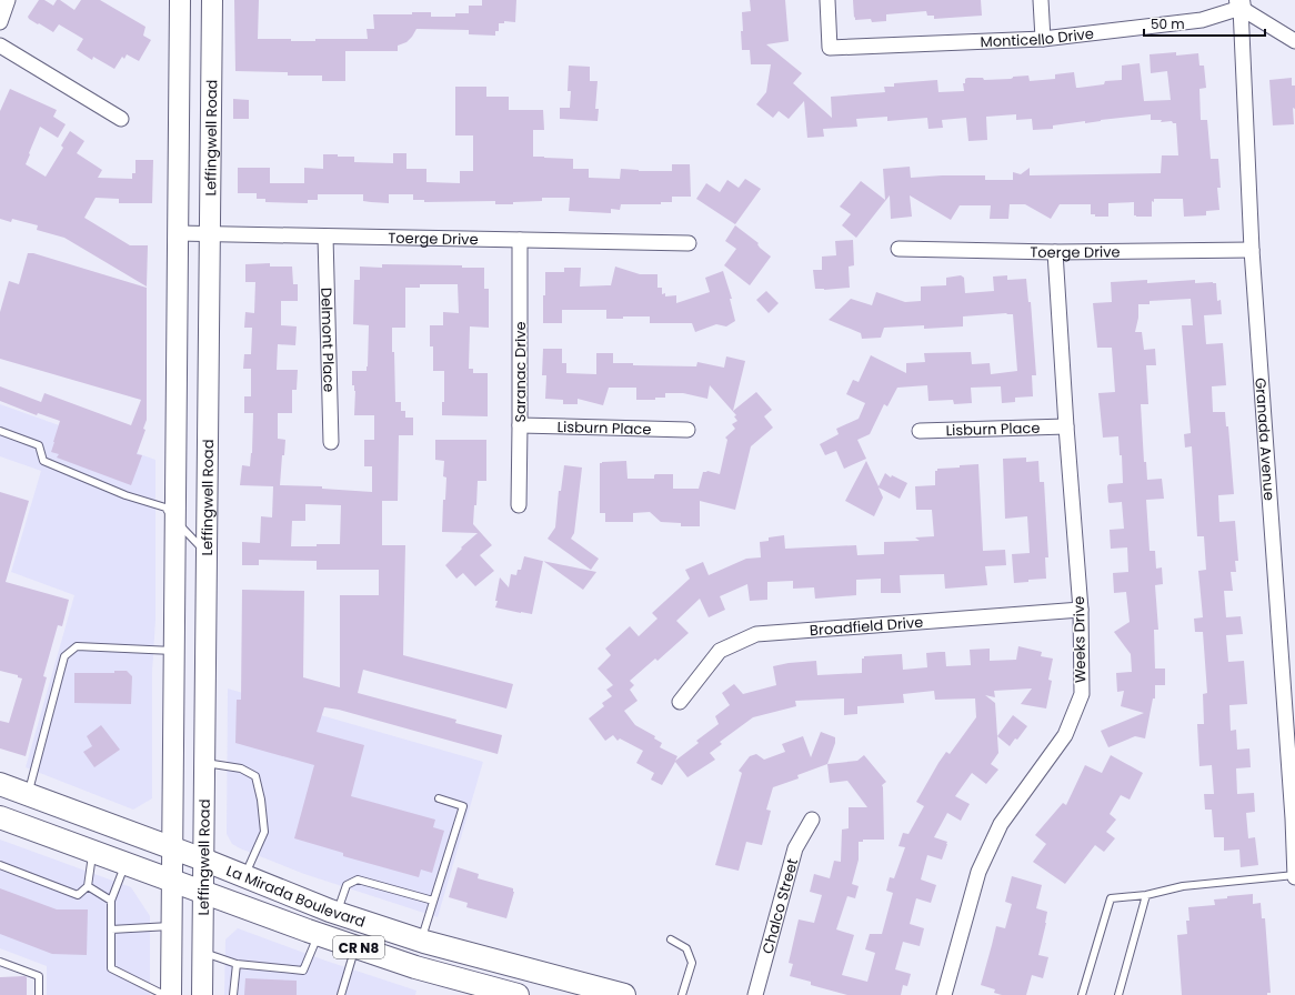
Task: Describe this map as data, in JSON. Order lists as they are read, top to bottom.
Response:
{
  "streets": {
    "main road": ["Leffingwell Road", "La Mirada Boulevard", "CR N8"],
    "street": [
      "Monticello Drive",
      "Toerge Drive",
      "Delmont Place",
      "Saranac Drive",
      "Lisburn Place",
      "Granada Avenue",
      "Broadfield Drive",
      "Weeks Drive",
      "Chalco Street"
    ]
  },
  "crossings": [
    ["Monticello Drive", "Granada Avenue"],
    ["Leffingwell Road", "Toerge Drive"],
    ["Leffingwell Road", "La Mirada Boulevard"],
    ["Toerge Drive", "Delmont Place"],
    ["Toerge Drive", "Saranac Drive"],
    ["Toerge Drive", "Granada Avenue"],
    ["Toerge Drive", "Weeks Drive"],
    ["Saranac Drive", "Lisburn Place"],
    ["Lisburn Place", "Weeks Drive"],
    ["Broadfield Drive", "Weeks Drive"]
  ],
  "scale_bar": "50 m"
}
